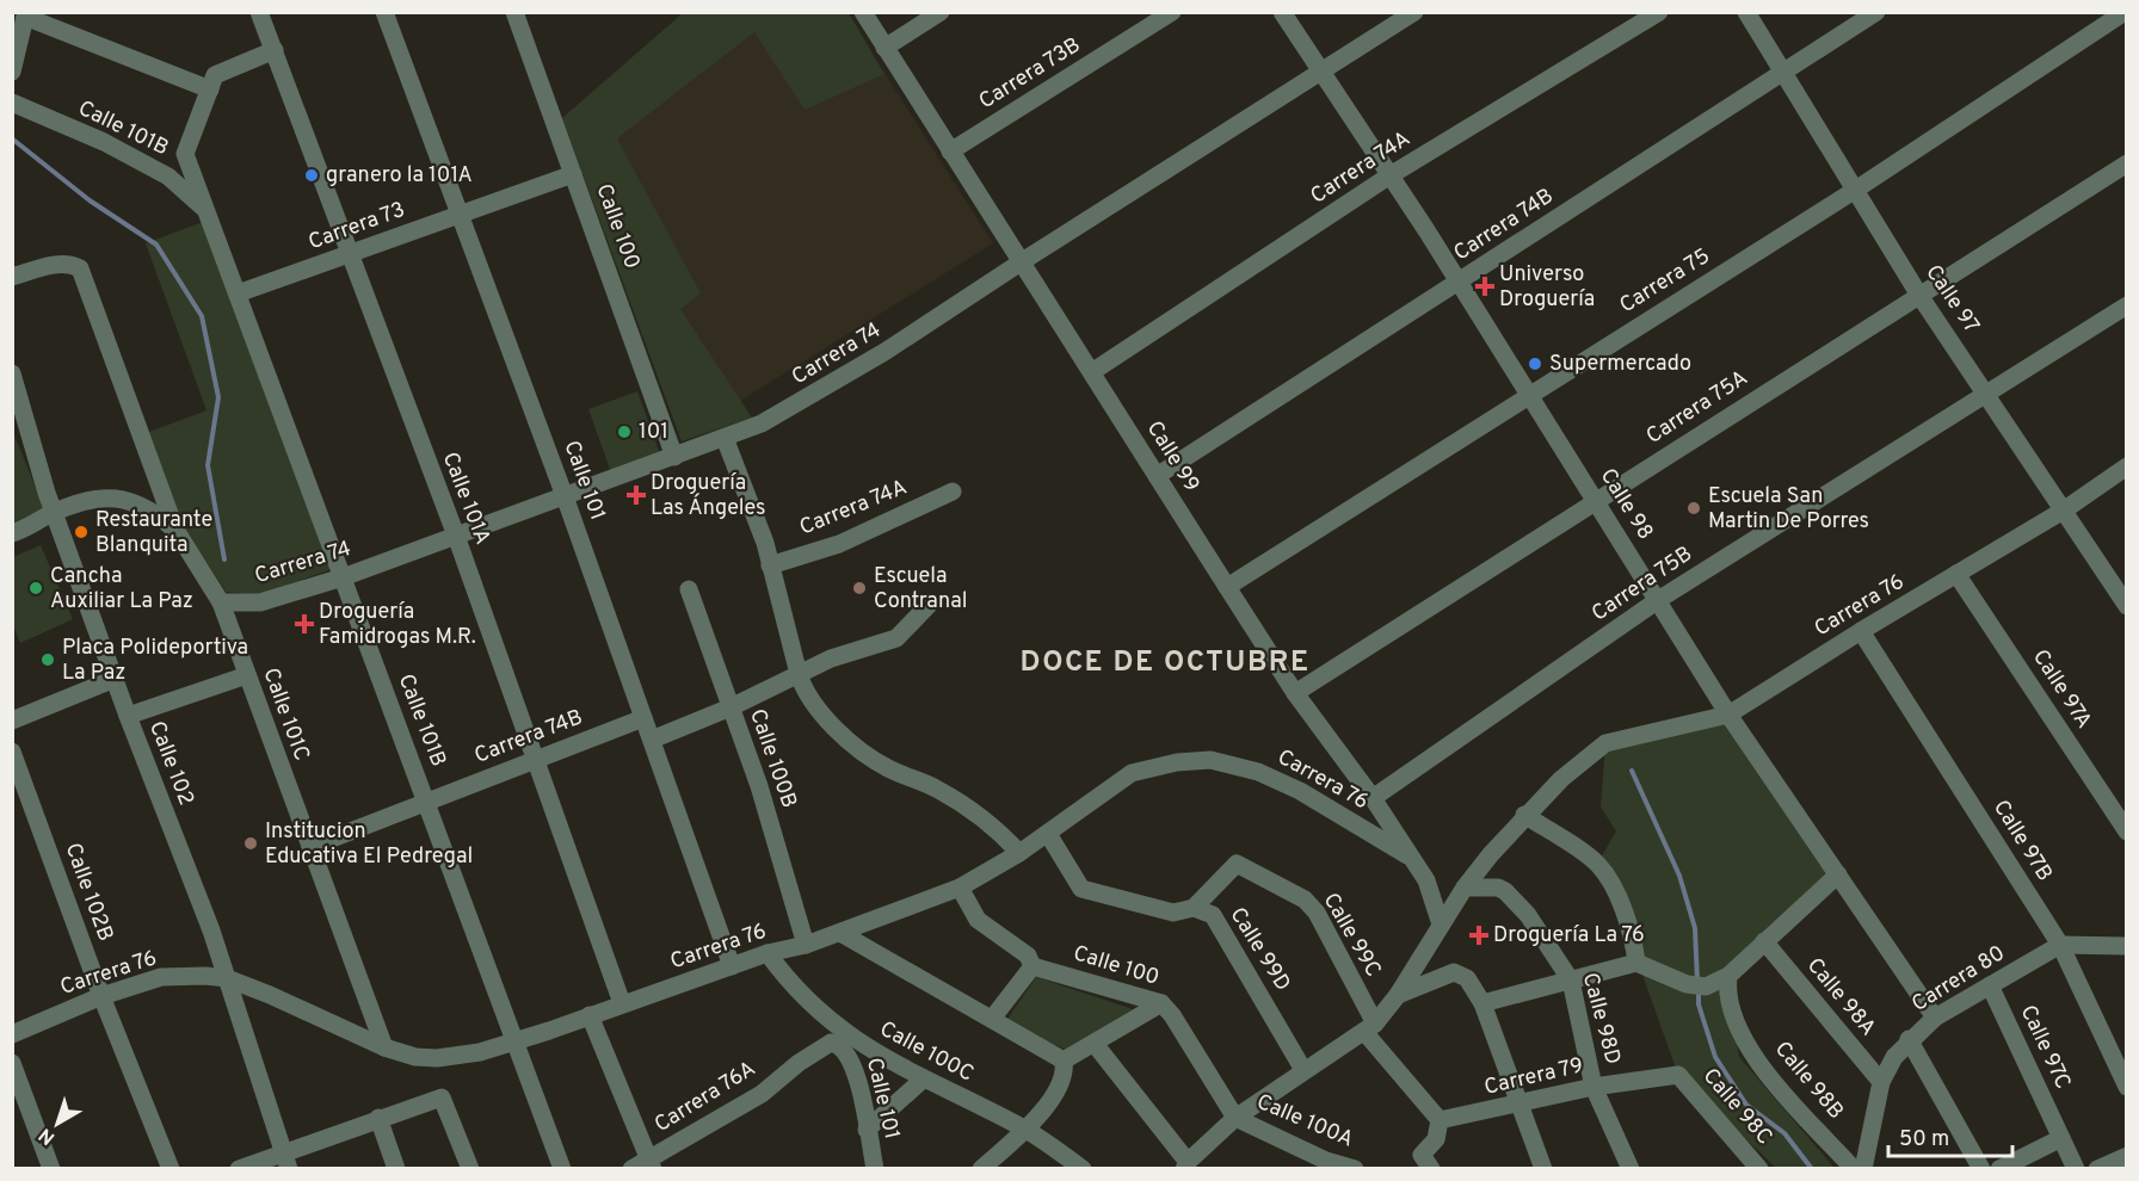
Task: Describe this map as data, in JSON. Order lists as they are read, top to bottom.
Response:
{
  "streets": {
    "street": [
      "Carrera 73B",
      "Calle 101B",
      "Carrera 74A",
      "Carrera 74B",
      "Carrera 73",
      "Calle 100",
      "Carrera 75",
      "Calle 97",
      "Carrera 74",
      "Carrera 75A",
      "Calle 99",
      "Calle 101",
      "Calle 101A",
      "Calle 98",
      "Carrera 75B",
      "Carrera 76",
      "Calle 97A",
      "Calle 101C",
      "Calle 100B",
      "Calle 102",
      "Calle 97B",
      "Calle 102B",
      "Calle 99C",
      "Calle 99D",
      "Carrera 80",
      "Calle 98A",
      "Calle 98D",
      "Calle 97C",
      "Calle 100C",
      "Carrera 79",
      "Calle 98B",
      "Carrera 76A",
      "Calle 98C",
      "Calle 100A"
    ]
  },
  "crossings": [
    ["Carrera 73B", "Calle 99"],
    ["Calle 101B", "Carrera 74B"],
    ["Calle 101B", "Carrera 73"],
    ["Calle 101B", "Carrera 74"],
    ["Calle 101B", "Carrera 76"],
    ["Carrera 74A", "Calle 99"],
    ["Carrera 74A", "Calle 98"],
    ["Carrera 74B", "Calle 97"],
    ["Carrera 74B", "Calle 99"],
    ["Carrera 74B", "Calle 101"],
    ["Carrera 74B", "Calle 101A"],
    ["Carrera 74B", "Calle 98"],
    ["Carrera 74B", "Calle 101C"],
    ["Carrera 73", "Calle 100"],
    ["Carrera 73", "Calle 101"],
    ["Carrera 73", "Calle 101A"],
    ["Calle 100", "Carrera 74"],
    ["Calle 100", "Carrera 76"],
    ["Calle 100", "Calle 100A"],
    ["Carrera 75", "Calle 97"],
    ["Carrera 75", "Calle 99"],
    ["Carrera 75", "Calle 98"],
    ["Calle 97", "Carrera 75A"],
    ["Calle 97", "Carrera 75B"],
    ["Calle 97", "Carrera 76"],
    ["Carrera 74", "Calle 99"],
    ["Carrera 74", "Calle 101"],
    ["Carrera 74", "Calle 101A"],
    ["Carrera 74", "Calle 98"],
    ["Carrera 74", "Calle 101C"],
    ["Carrera 75A", "Calle 99"],
    ["Carrera 75A", "Calle 98"],
    ["Calle 99", "Carrera 75B"],
    ["Calle 99", "Carrera 76"],
    ["Calle 101", "Carrera 76"],
    ["Calle 101", "Carrera 76A"],
    ["Calle 101A", "Carrera 76"],
    ["Calle 98", "Carrera 75B"],
    ["Calle 98", "Carrera 76"],
    ["Calle 98", "Carrera 80"],
    ["Carrera 76", "Calle 97A"],
    ["Carrera 76", "Calle 101C"],
    ["Carrera 76", "Calle 100B"],
    ["Carrera 76", "Calle 102"],
    ["Carrera 76", "Calle 97B"],
    ["Carrera 76", "Calle 102B"],
    ["Carrera 76", "Calle 99C"],
    ["Carrera 76", "Calle 99D"],
    ["Carrera 76", "Calle 98D"],
    ["Carrera 76", "Calle 100C"],
    ["Carrera 76", "Calle 100A"],
    ["Calle 97B", "Carrera 80"],
    ["Calle 99C", "Calle 99D"],
    ["Calle 99C", "Carrera 79"],
    ["Carrera 80", "Calle 98A"],
    ["Carrera 80", "Calle 97C"],
    ["Calle 98D", "Carrera 79"],
    ["Carrera 79", "Calle 98C"]
  ],
  "districts": ["DOCE DE OCTUBRE"],
  "places": {
    "other": [
      "granero la 101A",
      "Supermercado",
      "101",
      "Escuela San Martin De Porres",
      "Restaurante Blanquita",
      "Cancha Auxiliar La Paz",
      "Escuela Contranal",
      "Placa Polideportiva La Paz",
      "Institucion Educativa El Pedregal"
    ],
    "health": [
      "Universo Droguería",
      "Droguería Las Ángeles",
      "Droguería Famidrogas M.R.",
      "Droguería La 76"
    ]
  },
  "scale_bar": "50 m",
  "north": "bottom left"
}
